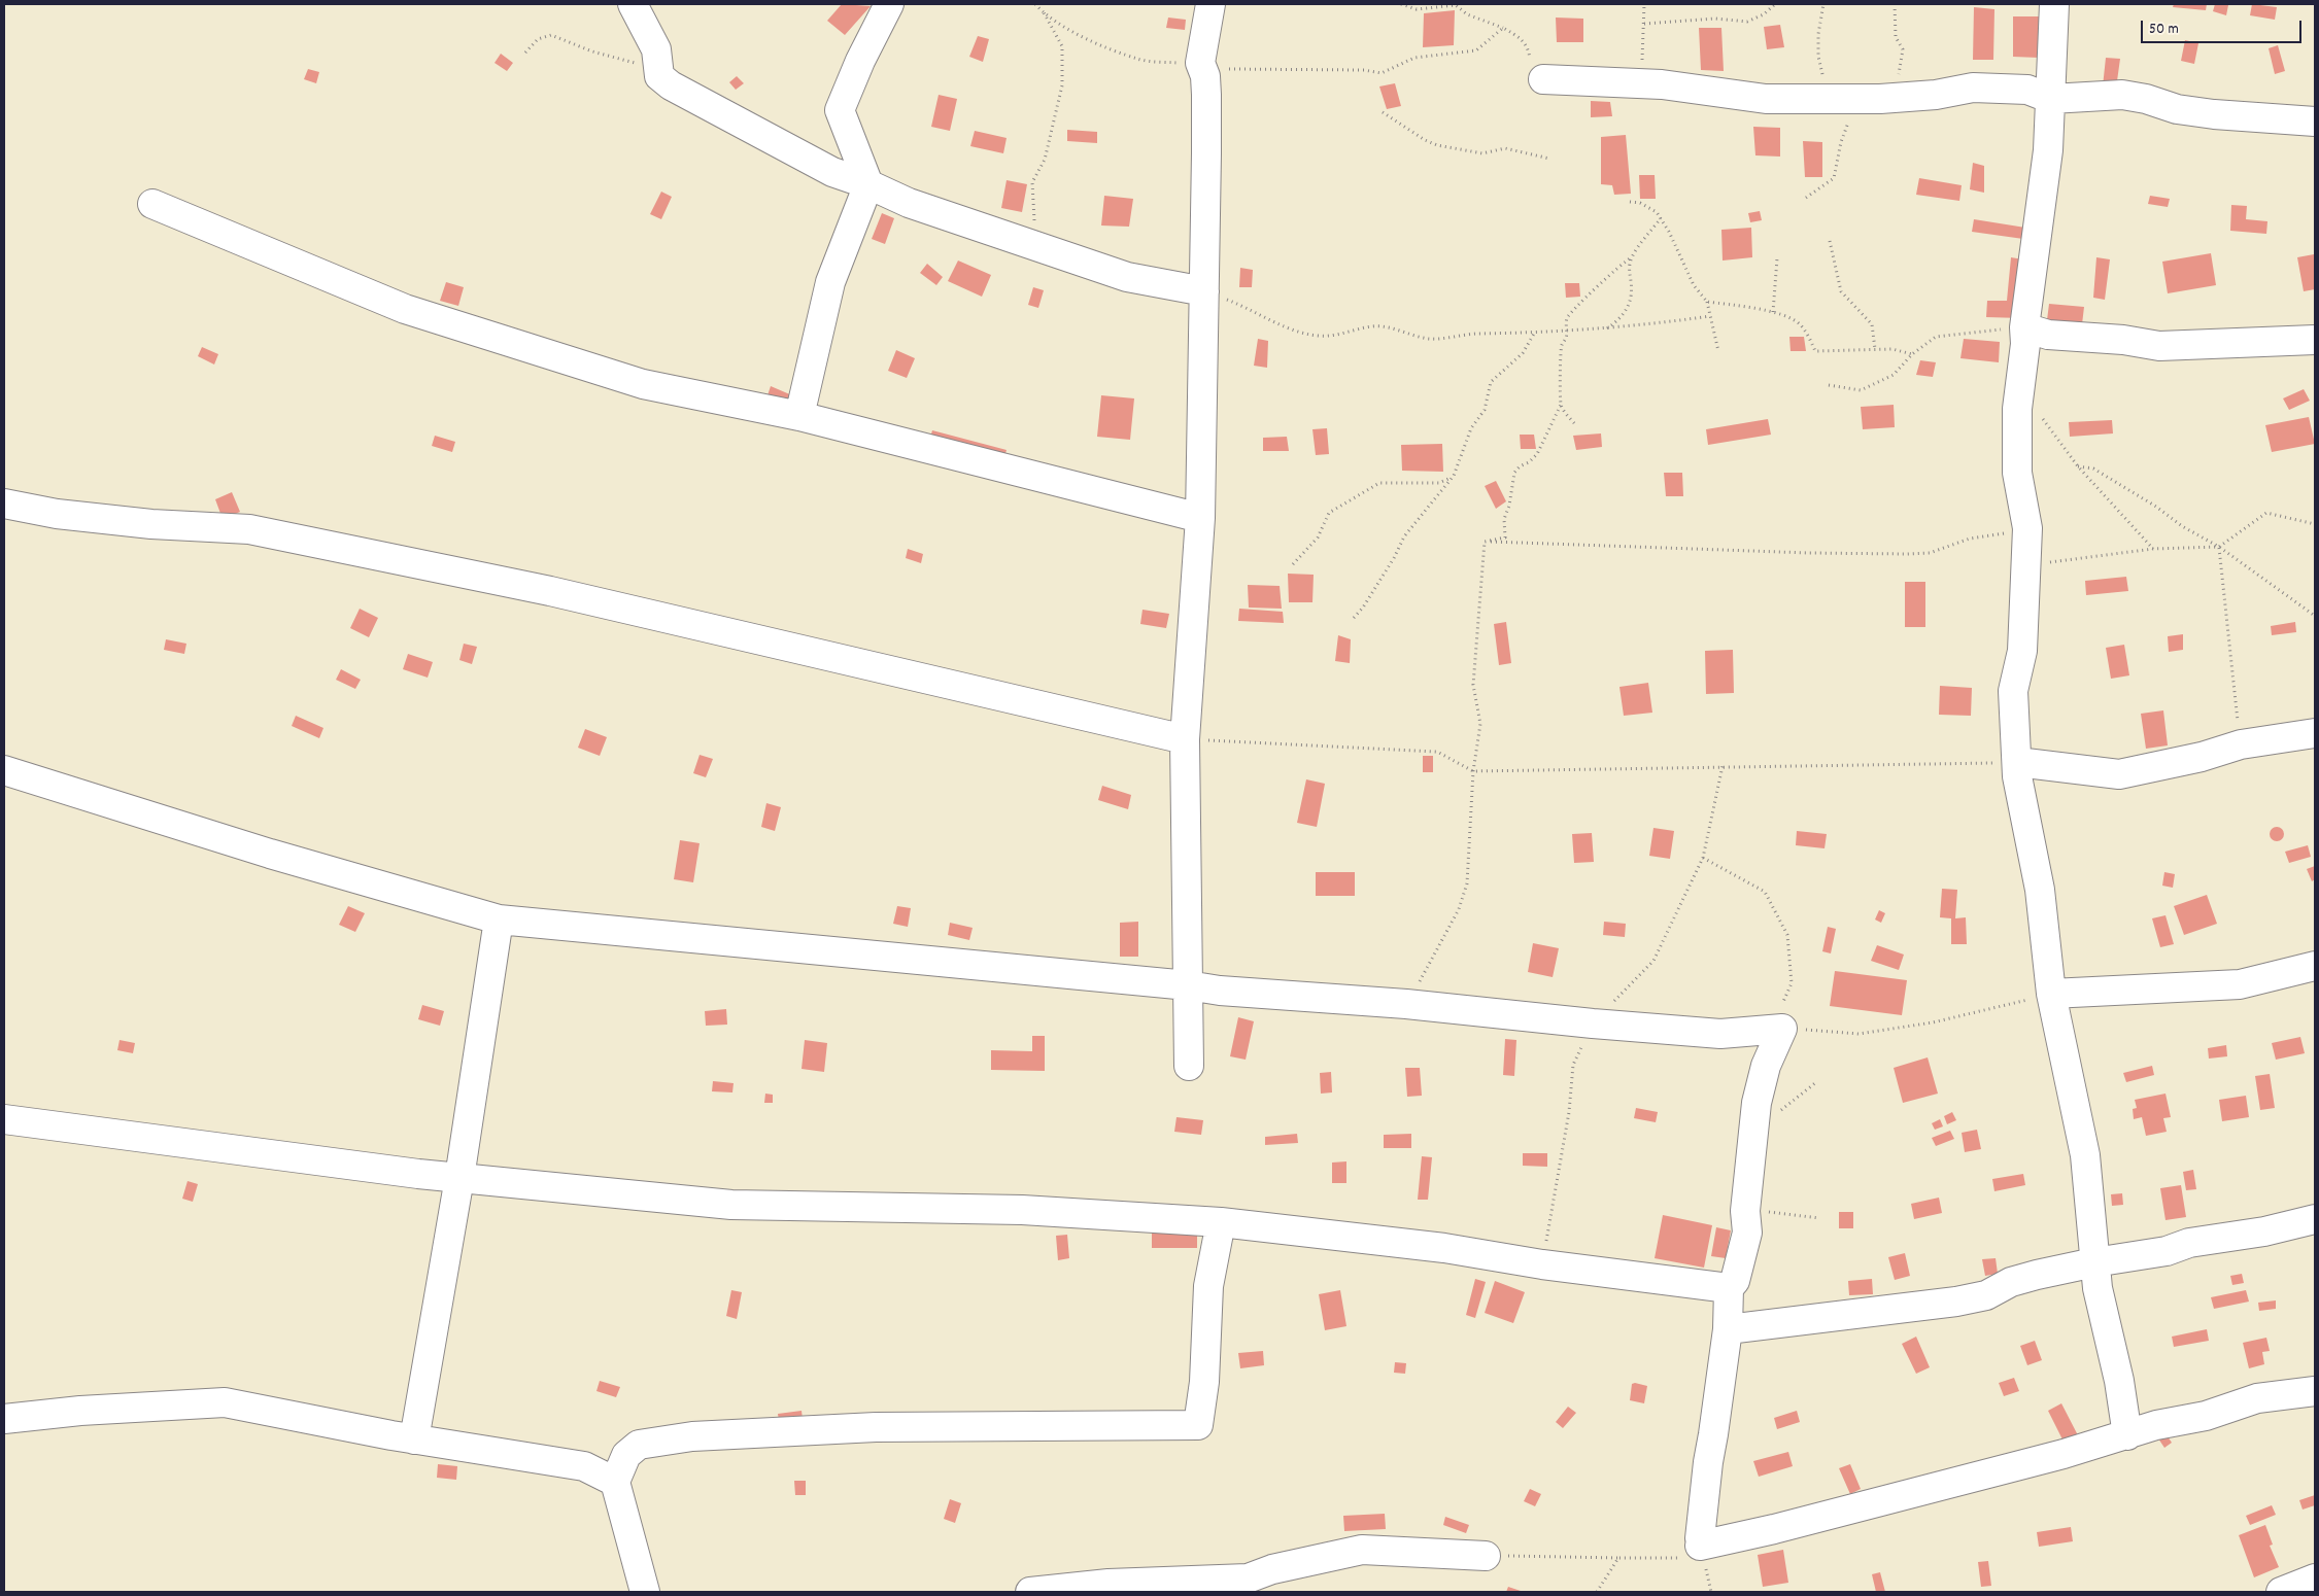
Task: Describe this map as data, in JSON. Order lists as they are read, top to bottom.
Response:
{
  "scale_bar": "50 m"
}
